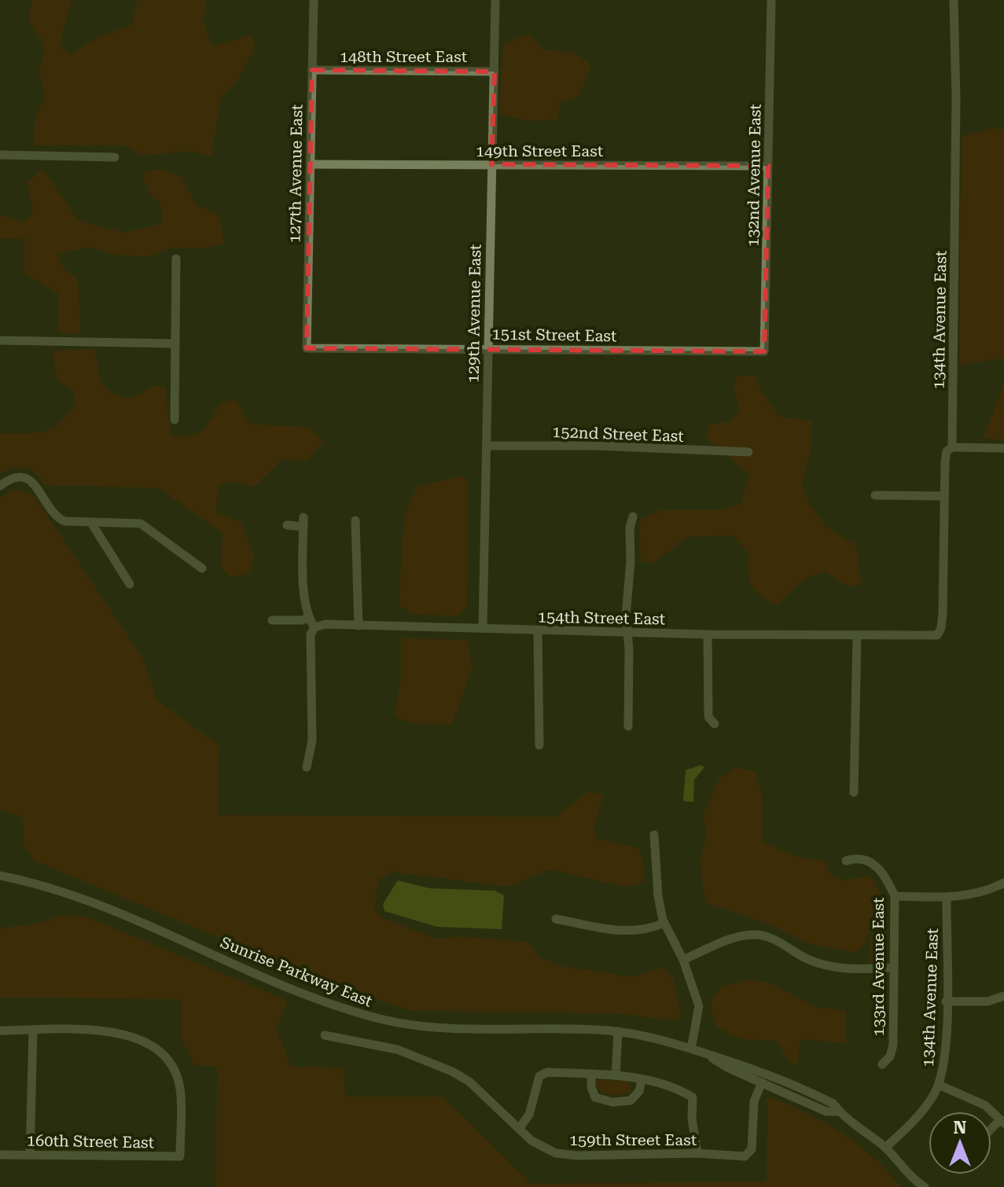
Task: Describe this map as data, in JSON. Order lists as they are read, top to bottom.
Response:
{
  "streets": {
    "street": [
      "148th Street East",
      "149th Street East",
      "127th Avenue East",
      "132nd Avenue East",
      "129th Avenue East",
      "134th Avenue East",
      "151st Street East",
      "152nd Street East",
      "154th Street East",
      "133rd Avenue East",
      "Sunrise Parkway East",
      "159th Street East",
      "160th Street East"
    ]
  },
  "crossings": [
    ["148th Street East", "127th Avenue East"],
    ["148th Street East", "129th Avenue East"],
    ["149th Street East", "127th Avenue East"],
    ["149th Street East", "132nd Avenue East"],
    ["149th Street East", "129th Avenue East"],
    ["127th Avenue East", "151st Street East"],
    ["132nd Avenue East", "151st Street East"],
    ["129th Avenue East", "151st Street East"],
    ["129th Avenue East", "152nd Street East"],
    ["129th Avenue East", "154th Street East"],
    ["134th Avenue East", "154th Street East"],
    ["134th Avenue East", "Sunrise Parkway East"],
    ["Sunrise Parkway East", "159th Street East"]
  ],
  "north": "top"
}
